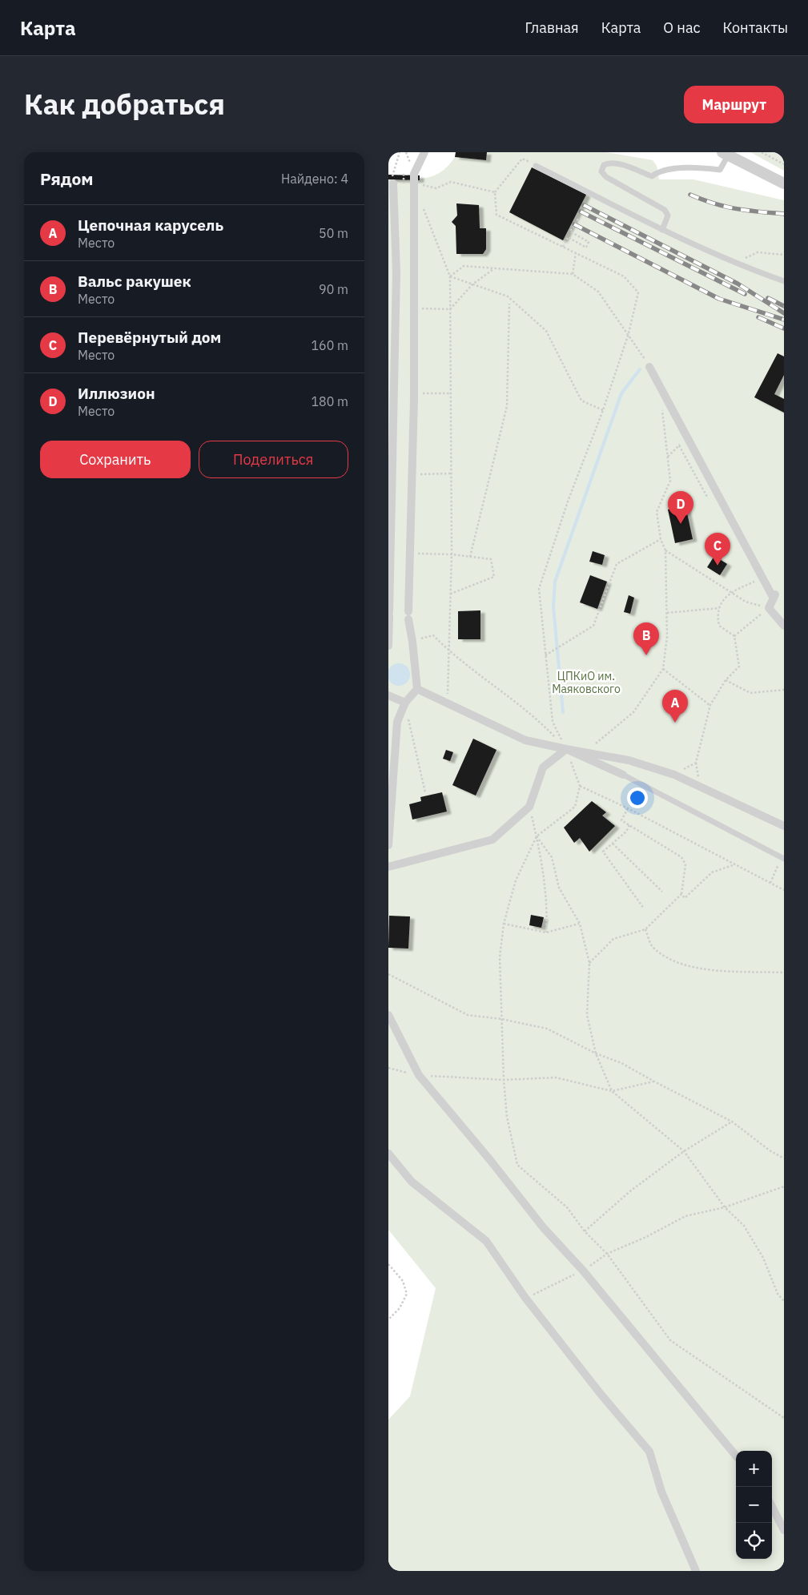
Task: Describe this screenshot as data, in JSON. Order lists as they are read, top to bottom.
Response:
{
  "parks": ["ЦПКиО им. Маяковского"],
  "page": {
    "header": "Карта",
    "nav": [
      "Главная",
      "Карта",
      "О нас",
      "Контакты"
    ],
    "title": "Как добраться",
    "buttons": [
      "Маршрут",
      ["Сохранить", "Поделиться"]
    ],
    "heading": ["Рядом", "Найдено: 4"],
    "list": [
      {
        "mark": "A",
        "name": "Цепочная карусель",
        "note": "Место",
        "value": "50 m"
      },
      {
        "mark": "B",
        "name": "Вальс ракушек",
        "note": "Место",
        "value": "90 m"
      },
      {
        "mark": "C",
        "name": "Перевёрнутый дом",
        "note": "Место",
        "value": "160 m"
      },
      {
        "mark": "D",
        "name": "Иллюзион",
        "note": "Место",
        "value": "180 m"
      }
    ],
    "pins": [
      "D",
      "C",
      "B",
      "A"
    ],
    "map_buttons": ["+", "−"]
  }
}
